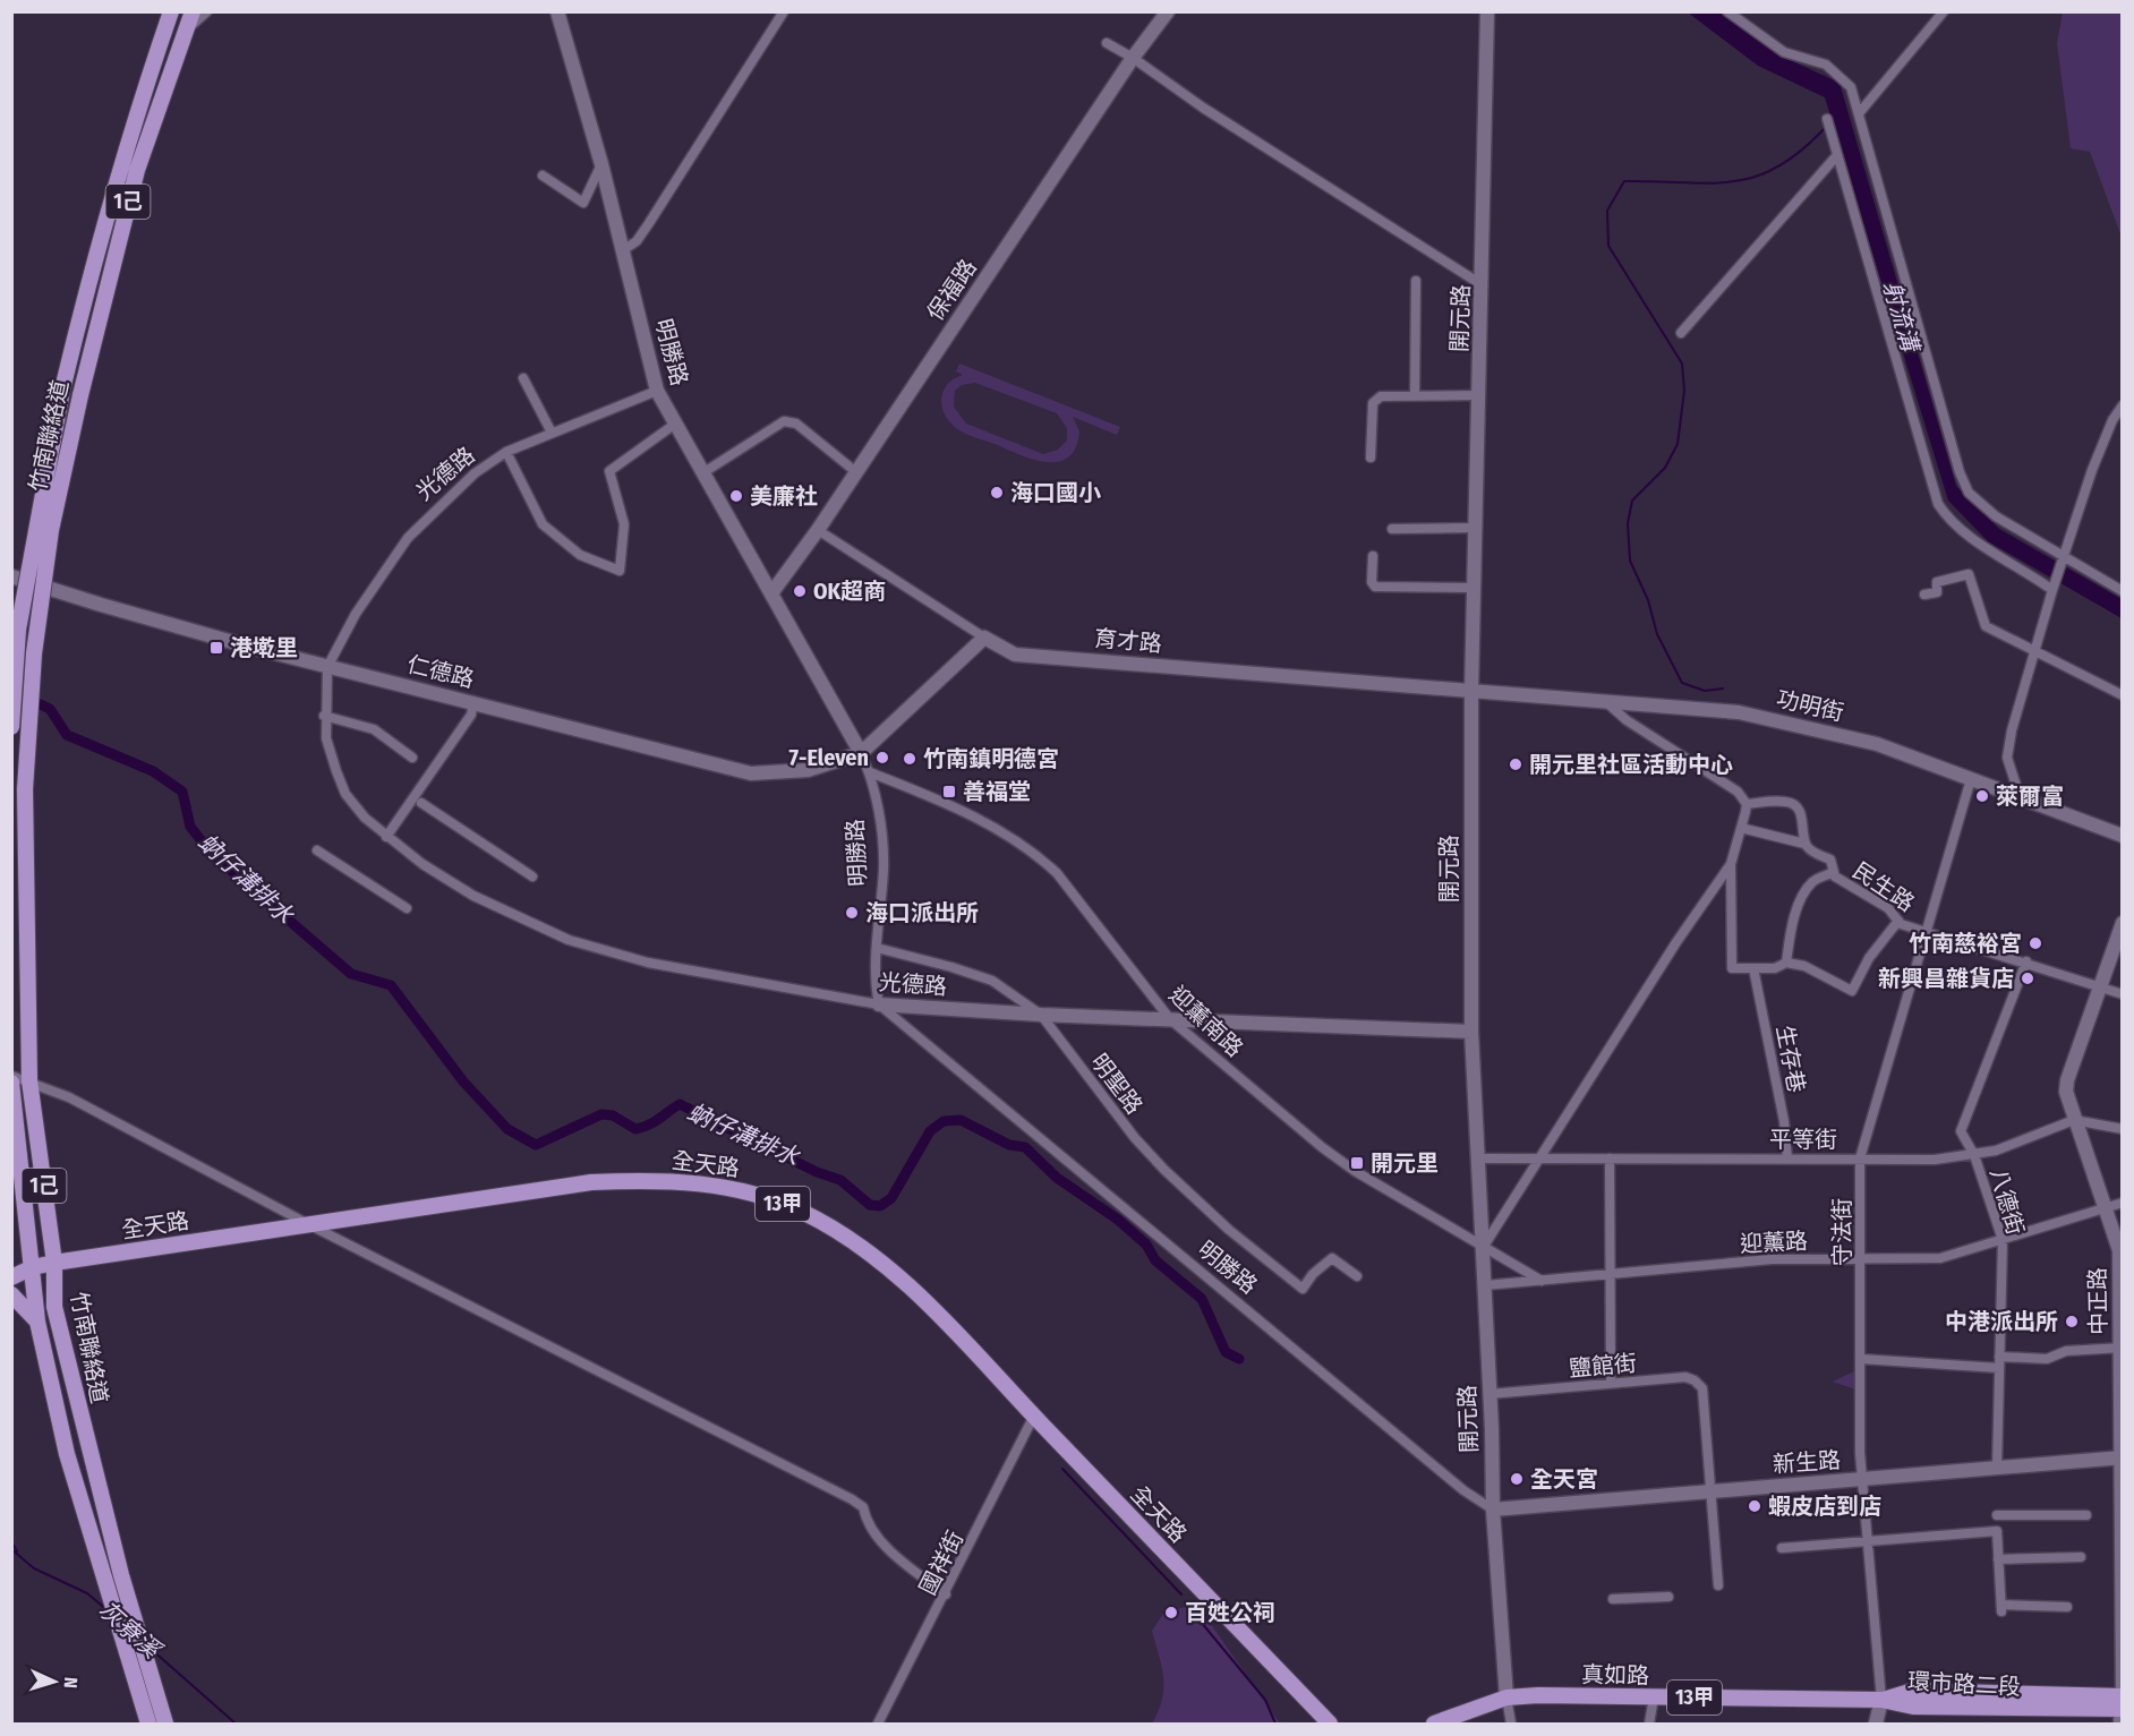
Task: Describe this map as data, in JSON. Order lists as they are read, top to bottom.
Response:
{
  "streets": {
    "main road": [
      "1己",
      "竹南聯絡道",
      "全天路",
      "13甲",
      "真如路",
      "環市路二段"
    ],
    "street": [
      "保福路",
      "開元路",
      "明勝路",
      "光德路",
      "育才路",
      "仁德路",
      "功明街",
      "民生路",
      "迎薰南路",
      "生存巷",
      "明聖路",
      "平等街",
      "八德街",
      "守法街",
      "迎薰路",
      "中正路",
      "鹽館街",
      "新生路",
      "國祥街"
    ]
  },
  "crossings": [
    ["保福路", "明勝路"],
    ["保福路", "育才路"],
    ["開元路", "明勝路"],
    ["開元路", "光德路"],
    ["開元路", "育才路"],
    ["開元路", "功明街"],
    ["開元路", "迎薰南路"],
    ["開元路", "平等街"],
    ["開元路", "迎薰路"],
    ["開元路", "鹽館街"],
    ["開元路", "新生路"],
    ["開元路", "真如路"],
    ["明勝路", "光德路"],
    ["明勝路", "仁德路"],
    ["明勝路", "迎薰南路"],
    ["明勝路", "明聖路"],
    ["明勝路", "新生路"],
    ["竹南聯絡道", "全天路"],
    ["竹南聯絡道", "13甲"],
    ["光德路", "仁德路"],
    ["光德路", "迎薰南路"],
    ["光德路", "明聖路"],
    ["育才路", "功明街"],
    ["功明街", "守法街"],
    ["民生路", "八德街"],
    ["民生路", "守法街"],
    ["民生路", "中正路"],
    ["迎薰南路", "迎薰路"],
    ["生存巷", "平等街"],
    ["平等街", "八德街"],
    ["平等街", "守法街"],
    ["平等街", "中正路"],
    ["全天路", "13甲"],
    ["全天路", "國祥街"],
    ["八德街", "迎薰路"],
    ["八德街", "新生路"],
    ["守法街", "迎薰路"],
    ["守法街", "新生路"],
    ["守法街", "真如路"],
    ["守法街", "環市路二段"],
    ["迎薰路", "中正路"],
    ["中正路", "新生路"],
    ["中正路", "環市路二段"],
    ["鹽館街", "新生路"],
    ["真如路", "環市路二段"]
  ],
  "water": ["射流溝", "蚋仔溝排水", "灰寮溪"],
  "places": {
    "other": [
      "海口國小",
      "美廉社",
      "OK超商",
      "7-Eleven",
      "竹南鎮明德宮",
      "開元里社區活動中心",
      "萊爾富",
      "海口派出所",
      "竹南慈裕宮",
      "新興昌雜貨店",
      "中港派出所",
      "全天宮",
      "蝦皮店到店",
      "百姓公祠"
    ],
    "transit": ["港墘里", "善福堂", "開元里"]
  },
  "north": "right"
}
